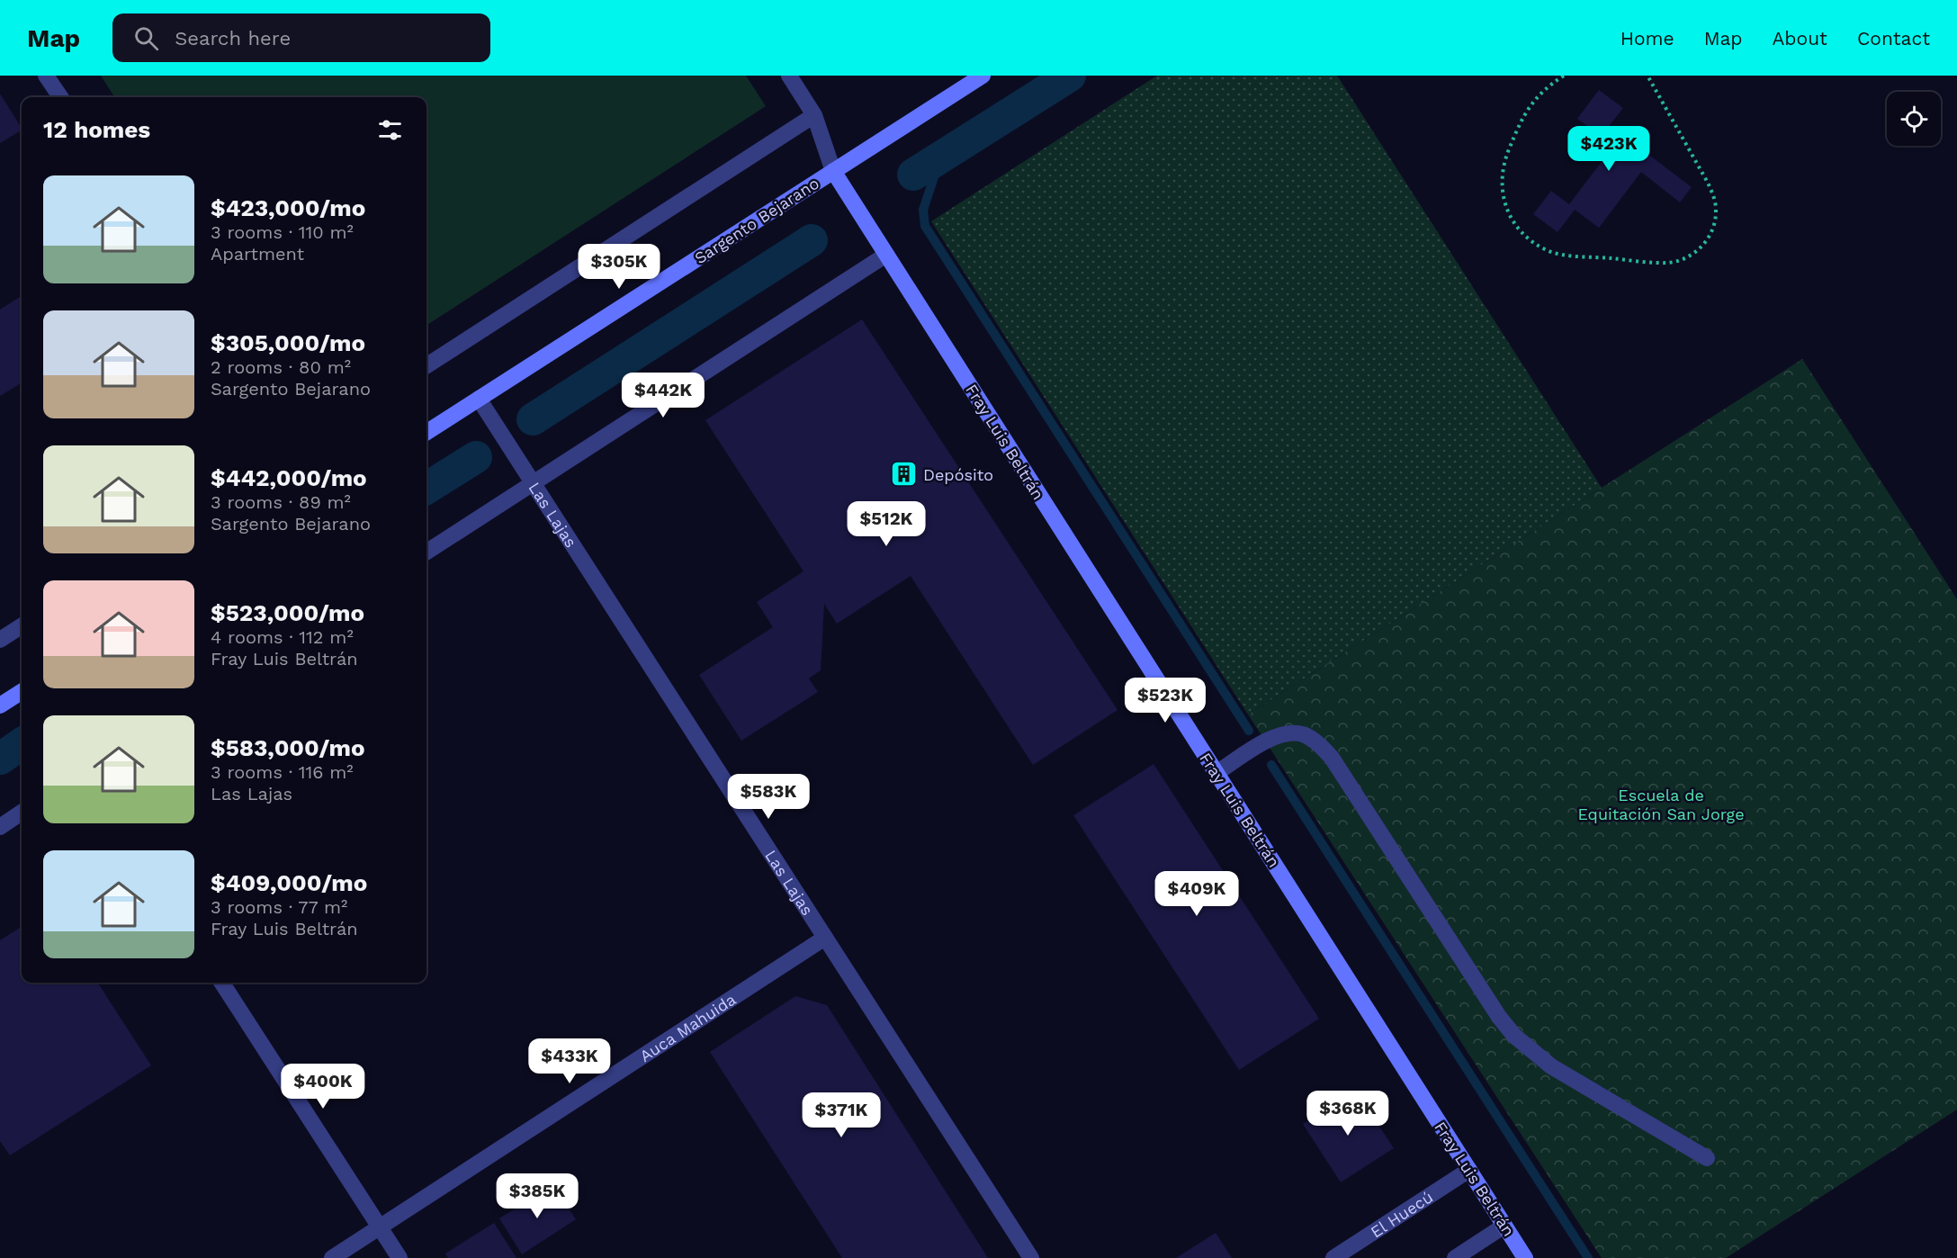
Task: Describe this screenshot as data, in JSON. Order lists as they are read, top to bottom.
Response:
{
  "streets": {
    "street": [
      "Sargento Bejarano",
      "Fray Luis Beltrán",
      "Las Lajas",
      "Auca Mahuida",
      "El Huecú"
    ]
  },
  "crossings": [
    ["Sargento Bejarano", "Fray Luis Beltrán"],
    ["Sargento Bejarano", "Las Lajas"],
    ["Fray Luis Beltrán", "El Huecú"],
    ["Las Lajas", "Auca Mahuida"]
  ],
  "parks": ["Escuela de Equitación San Jorge"],
  "places": {
    "building": ["Depósito"]
  },
  "page": {
    "header": "Map",
    "search": "Search here",
    "nav": [
      "Home",
      "Map",
      "About",
      "Contact"
    ],
    "heading": "12 homes",
    "price": [
      "$423K",
      "$305K",
      "$442K",
      "$512K",
      "$523K",
      "$583K",
      "$409K",
      "$433K",
      "$400K",
      "$368K",
      "$371K",
      "$385K"
    ],
    "list": [
      {
        "name": "$423,000/mo",
        "note": "3 rooms · 110 m² · Apartment"
      },
      {
        "name": "$305,000/mo",
        "note": "2 rooms · 80 m² · Sargento Bejarano"
      },
      {
        "name": "$442,000/mo",
        "note": "3 rooms · 89 m² · Sargento Bejarano"
      },
      {
        "name": "$523,000/mo",
        "note": "4 rooms · 112 m² · Fray Luis Beltrán"
      },
      {
        "name": "$583,000/mo",
        "note": "3 rooms · 116 m² · Las Lajas"
      },
      {
        "name": "$409,000/mo",
        "note": "3 rooms · 77 m² · Fray Luis Beltrán"
      }
    ]
  }
}
